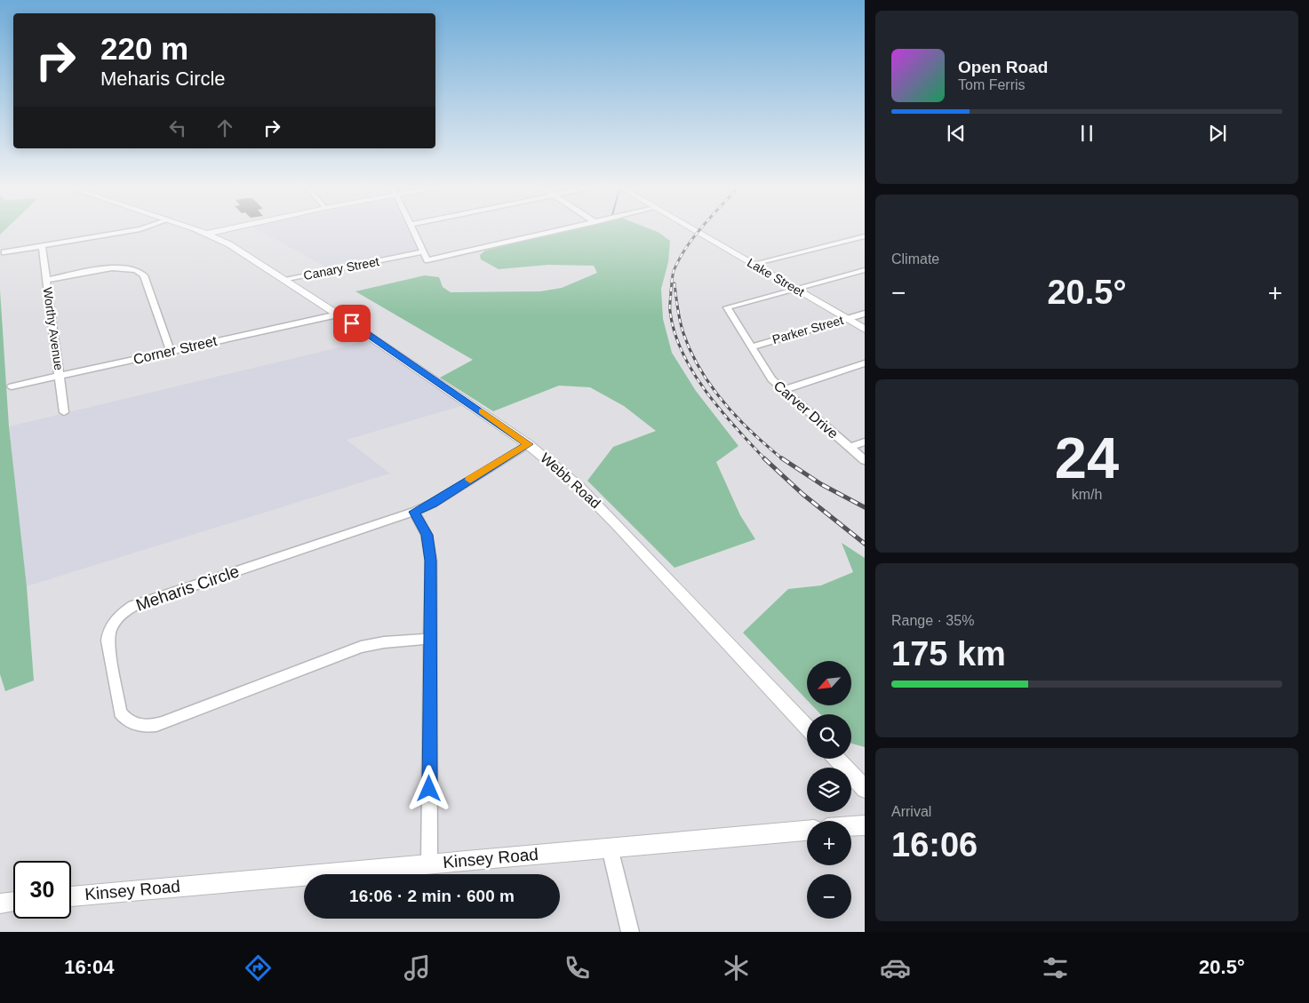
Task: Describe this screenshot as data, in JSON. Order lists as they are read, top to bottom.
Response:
{
  "streets": {
    "street": [
      "Canary Street",
      "Lake Street",
      "Worthy Avenue",
      "Parker Street",
      "Corner Street",
      "Carver Drive",
      "Webb Road",
      "Meharis Circle",
      "Kinsey Road"
    ]
  },
  "crossings": [
    ["Canary Street", "Webb Road"],
    ["Lake Street", "Parker Street"],
    ["Lake Street", "Carver Drive"],
    ["Worthy Avenue", "Corner Street"],
    ["Parker Street", "Carver Drive"],
    ["Corner Street", "Webb Road"],
    ["Webb Road", "Meharis Circle"]
  ],
  "north": "bottom left",
  "page": {
    "turn": ["220 m", "Meharis Circle"],
    "song": ["Open Road", "Tom Ferris"],
    "tile": [
      "Climate",
      ["24", "km/h"],
      ["Range · 35%", "175 km"],
      ["Arrival", "16:06"]
    ],
    "heat": ["−", "20.5°", "+"],
    "map_buttons": ["+", "−"],
    "limit": "30",
    "trip": "16:06 · 2 min · 600 m",
    "tabs": ["16:04", "20.5°"]
  }
}
